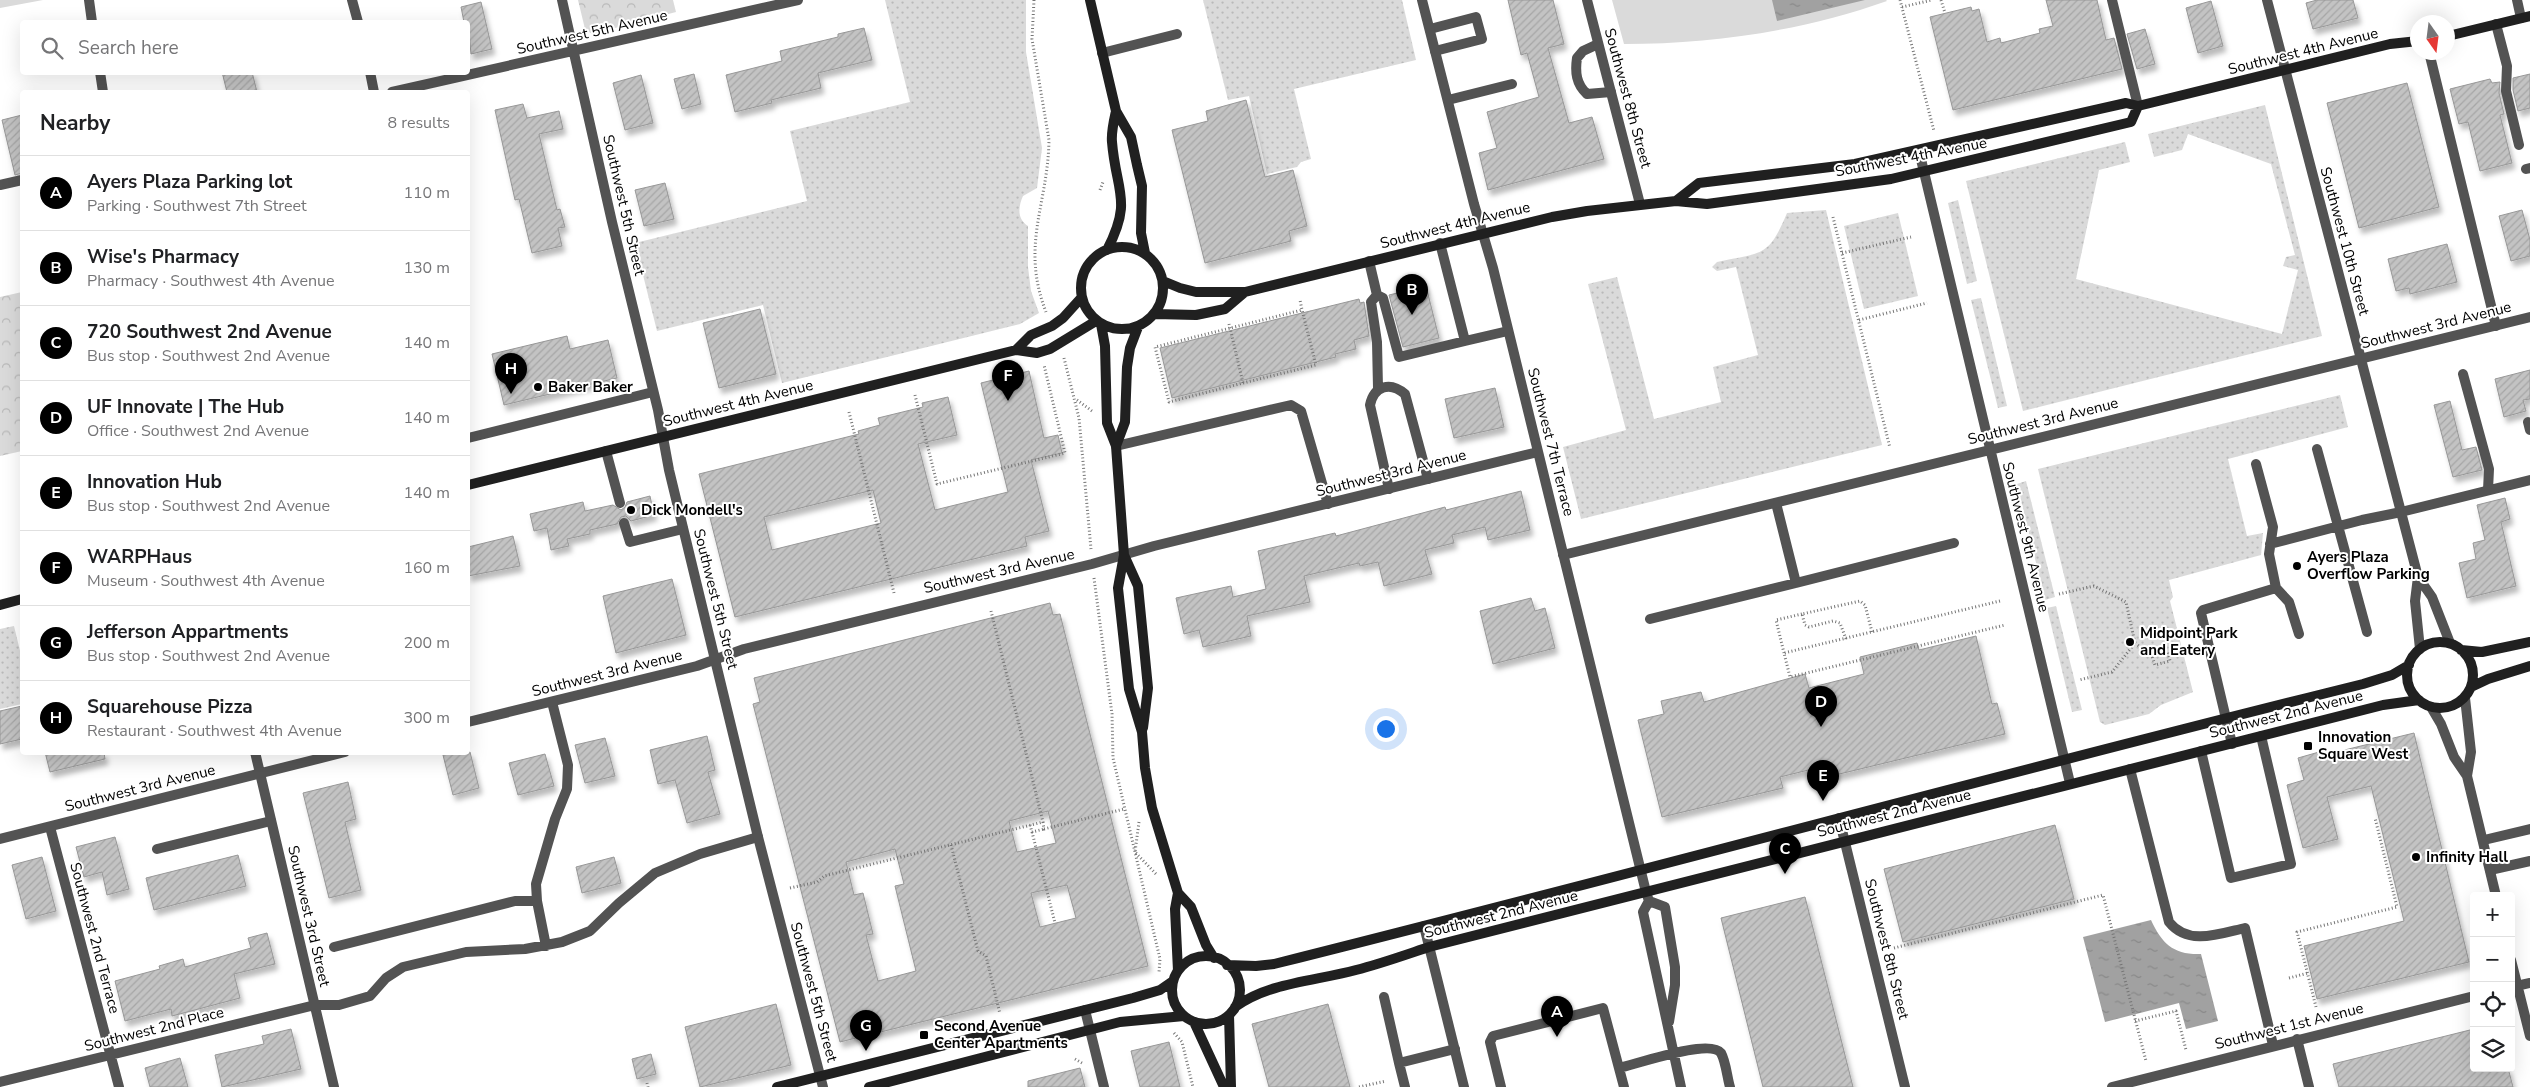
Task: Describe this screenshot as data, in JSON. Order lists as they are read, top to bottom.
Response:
{
  "streets": {
    "street": [
      "Southwest 5th Avenue",
      "Southwest 4th Avenue",
      "Southwest 8th Street",
      "Southwest 5th Street",
      "Southwest 10th Street",
      "Southwest 3rd Avenue",
      "Southwest 7th Terrace",
      "Southwest 9th Avenue",
      "Southwest 2nd Avenue",
      "Southwest 3rd Street",
      "Southwest 2nd Terrace",
      "Southwest 1st Avenue",
      "Southwest 2nd Place"
    ]
  },
  "crossings": [
    ["Southwest 5th Avenue", "Southwest 5th Street"],
    ["Southwest 4th Avenue", "Southwest 8th Street"],
    ["Southwest 4th Avenue", "Southwest 5th Street"],
    ["Southwest 4th Avenue", "Southwest 10th Street"],
    ["Southwest 4th Avenue", "Southwest 7th Terrace"],
    ["Southwest 4th Avenue", "Southwest 9th Avenue"],
    ["Southwest 8th Street", "Southwest 2nd Avenue"],
    ["Southwest 5th Street", "Southwest 3rd Avenue"],
    ["Southwest 5th Street", "Southwest 2nd Place"],
    ["Southwest 10th Street", "Southwest 3rd Avenue"],
    ["Southwest 10th Street", "Southwest 2nd Avenue"],
    ["Southwest 3rd Avenue", "Southwest 7th Terrace"],
    ["Southwest 3rd Avenue", "Southwest 9th Avenue"],
    ["Southwest 3rd Avenue", "Southwest 3rd Street"],
    ["Southwest 3rd Avenue", "Southwest 2nd Terrace"],
    ["Southwest 7th Terrace", "Southwest 2nd Avenue"],
    ["Southwest 9th Avenue", "Southwest 2nd Avenue"],
    ["Southwest 3rd Street", "Southwest 2nd Place"],
    ["Southwest 2nd Terrace", "Southwest 2nd Place"]
  ],
  "places": {
    "other": [
      "Baker Baker",
      "Dick Mondell's",
      "Ayers Plaza Overflow Parking",
      "Midpoint Park and Eatery",
      "Infinity Hall"
    ],
    "transit": ["Innovation Square West", "Second Avenue Center Apartments"]
  },
  "north": "bottom",
  "page": {
    "search": "Search here",
    "heading": ["Nearby", "8 results"],
    "list": [
      {
        "mark": "A",
        "name": "Ayers Plaza Parking lot",
        "note": "Parking · Southwest 7th Street",
        "value": "110 m"
      },
      {
        "mark": "B",
        "name": "Wise's Pharmacy",
        "note": "Pharmacy · Southwest 4th Avenue",
        "value": "130 m"
      },
      {
        "mark": "C",
        "name": "720 Southwest 2nd Avenue",
        "note": "Bus stop · Southwest 2nd Avenue",
        "value": "140 m"
      },
      {
        "mark": "D",
        "name": "UF Innovate | The Hub",
        "note": "Office · Southwest 2nd Avenue",
        "value": "140 m"
      },
      {
        "mark": "E",
        "name": "Innovation Hub",
        "note": "Bus stop · Southwest 2nd Avenue",
        "value": "140 m"
      },
      {
        "mark": "F",
        "name": "WARPHaus",
        "note": "Museum · Southwest 4th Avenue",
        "value": "160 m"
      },
      {
        "mark": "G",
        "name": "Jefferson Appartments",
        "note": "Bus stop · Southwest 2nd Avenue",
        "value": "200 m"
      },
      {
        "mark": "H",
        "name": "Squarehouse Pizza",
        "note": "Restaurant · Southwest 4th Avenue",
        "value": "300 m"
      }
    ],
    "pins": [
      "B",
      "H",
      "F",
      "D",
      "E",
      "C",
      "A",
      "G"
    ],
    "map_buttons": ["+", "−"]
  }
}
